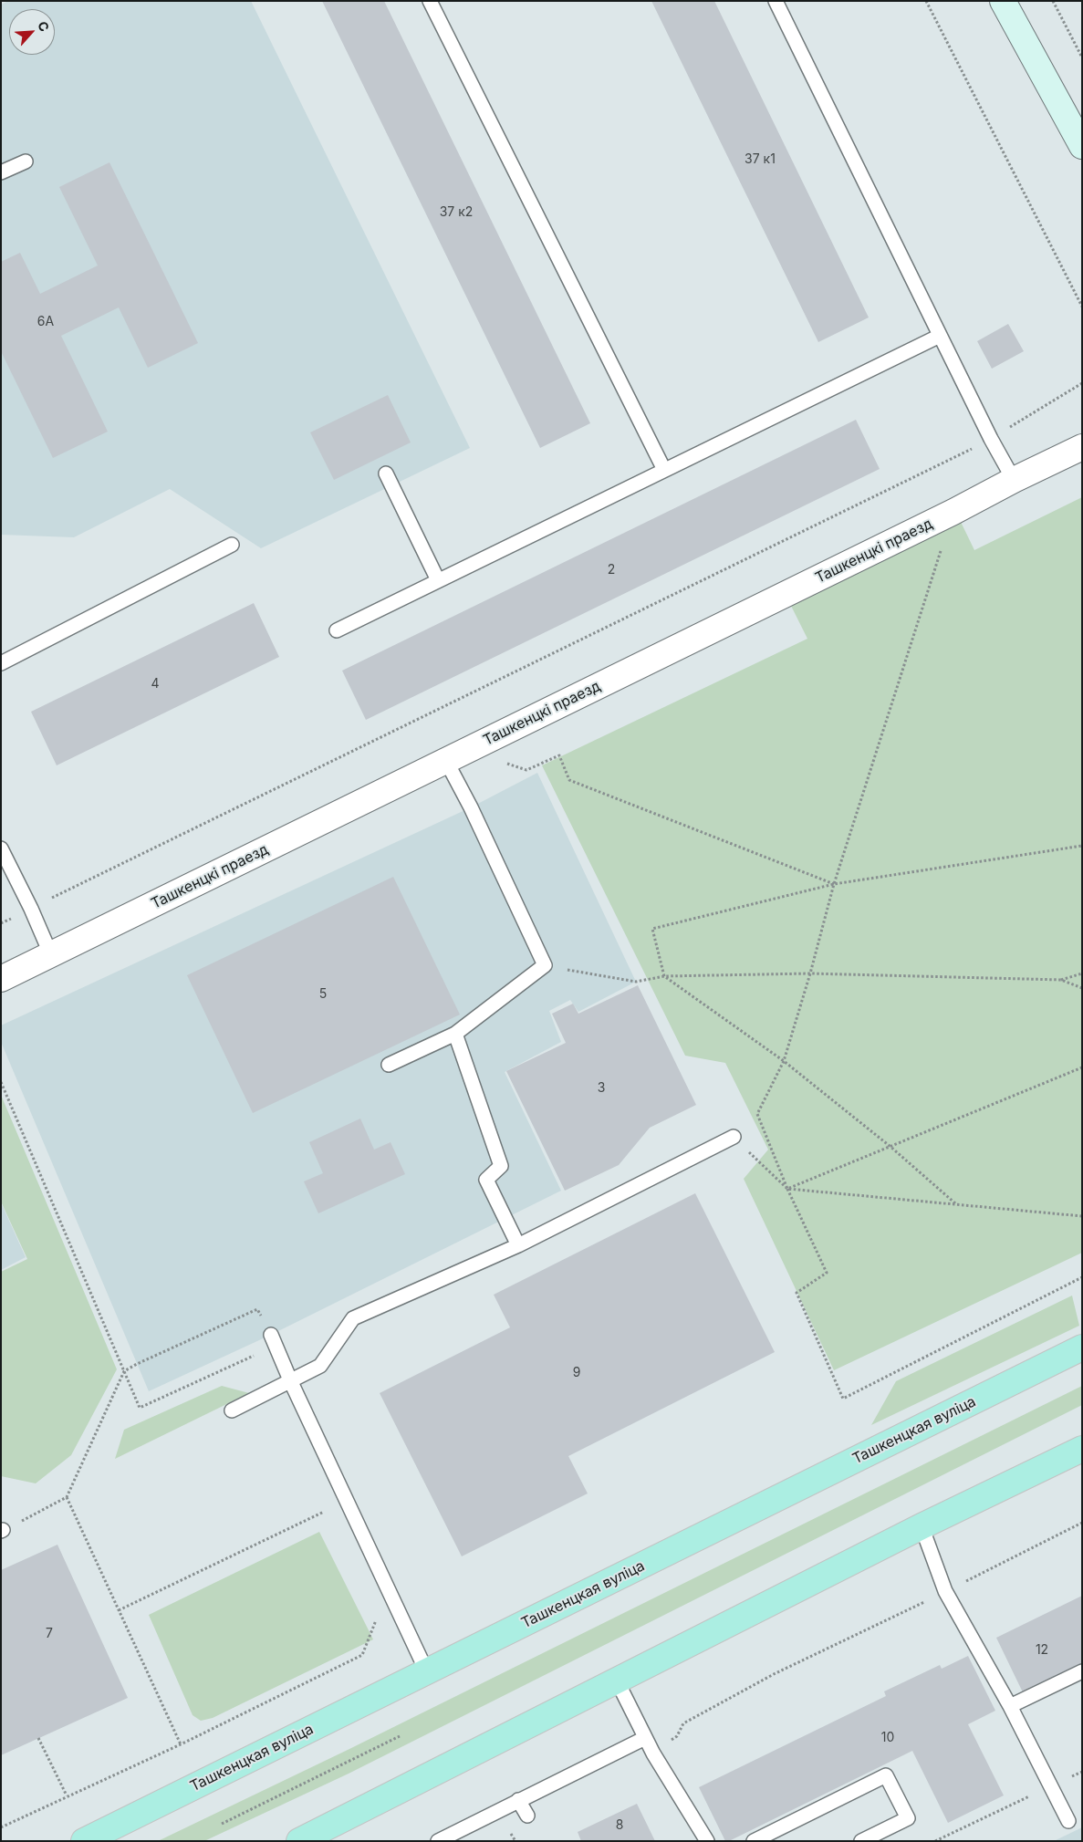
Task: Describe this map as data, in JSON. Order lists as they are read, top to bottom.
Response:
{
  "streets": {
    "main road": ["Ташкенцкая вуліца"],
    "street": ["Ташкенцкі праезд"]
  },
  "house_numbers": [
    "37 к1",
    "37 к2",
    "6А",
    "2",
    "4",
    "5",
    "3",
    "9",
    "7",
    "12",
    "10",
    "8"
  ],
  "north": "top right"
}
